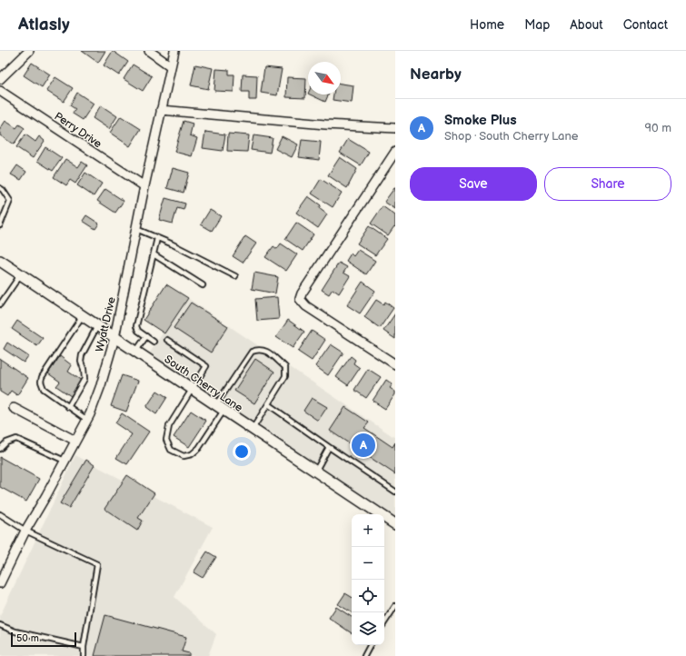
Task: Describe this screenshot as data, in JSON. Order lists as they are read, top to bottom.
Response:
{
  "streets": {
    "street": ["Perry Drive", "Wyatt Drive", "South Cherry Lane"]
  },
  "crossings": [
    ["Perry Drive", "Wyatt Drive"],
    ["Wyatt Drive", "South Cherry Lane"]
  ],
  "scale_bar": "50 m",
  "north": "bottom right",
  "page": {
    "header": "Atlasly",
    "nav": [
      "Home",
      "Map",
      "About",
      "Contact"
    ],
    "heading": "Nearby",
    "list": [
      {
        "mark": "A",
        "name": "Smoke Plus",
        "note": "Shop · South Cherry Lane",
        "value": "90 m"
      }
    ],
    "buttons": ["Save", "Share"],
    "pins": "A",
    "map_buttons": ["+", "−"],
    "scale": "50 m"
  }
}
